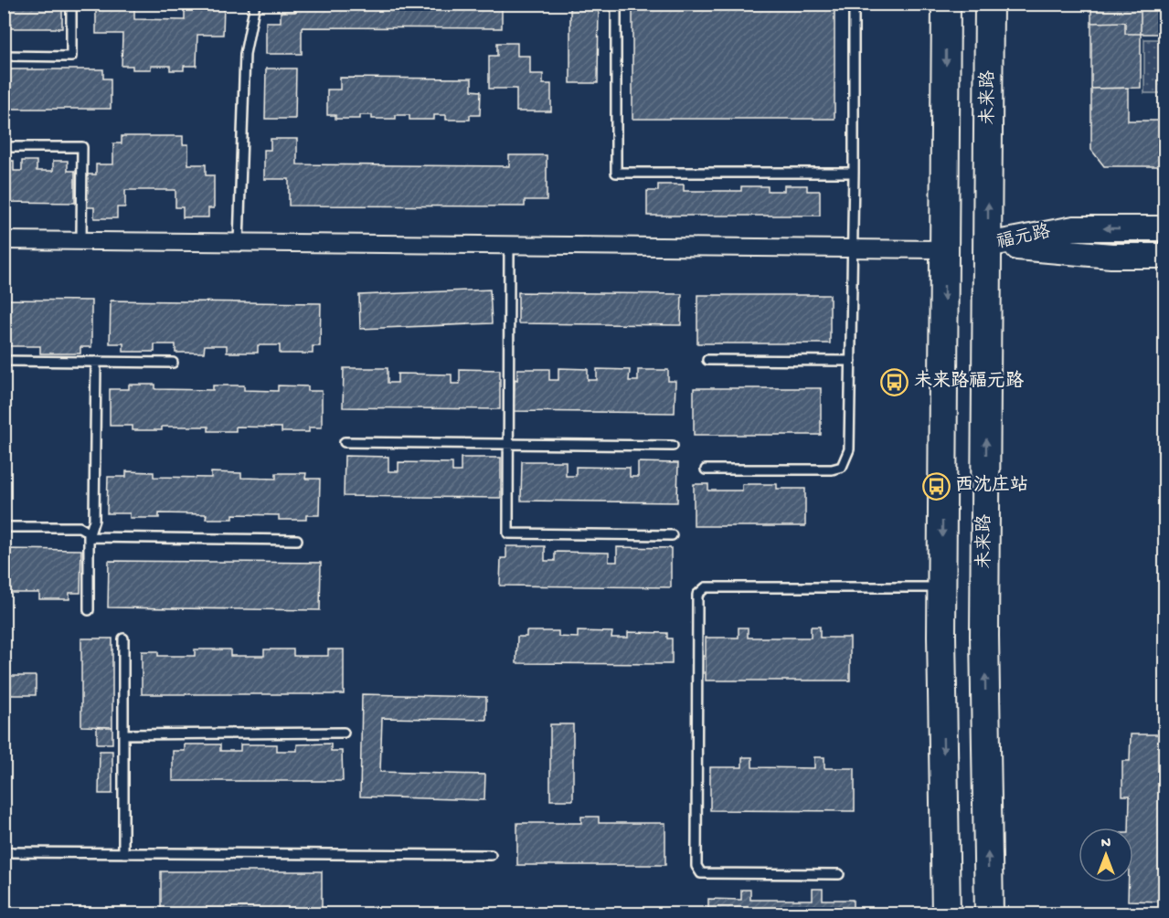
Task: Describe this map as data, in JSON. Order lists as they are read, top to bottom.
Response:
{
  "streets": {
    "main road": ["未来路", "福元路"]
  },
  "crossings": [
    ["未来路", "福元路"]
  ],
  "places": {
    "bus stop": ["未来路福元路", "西沈庄站"]
  },
  "north": "top"
}
